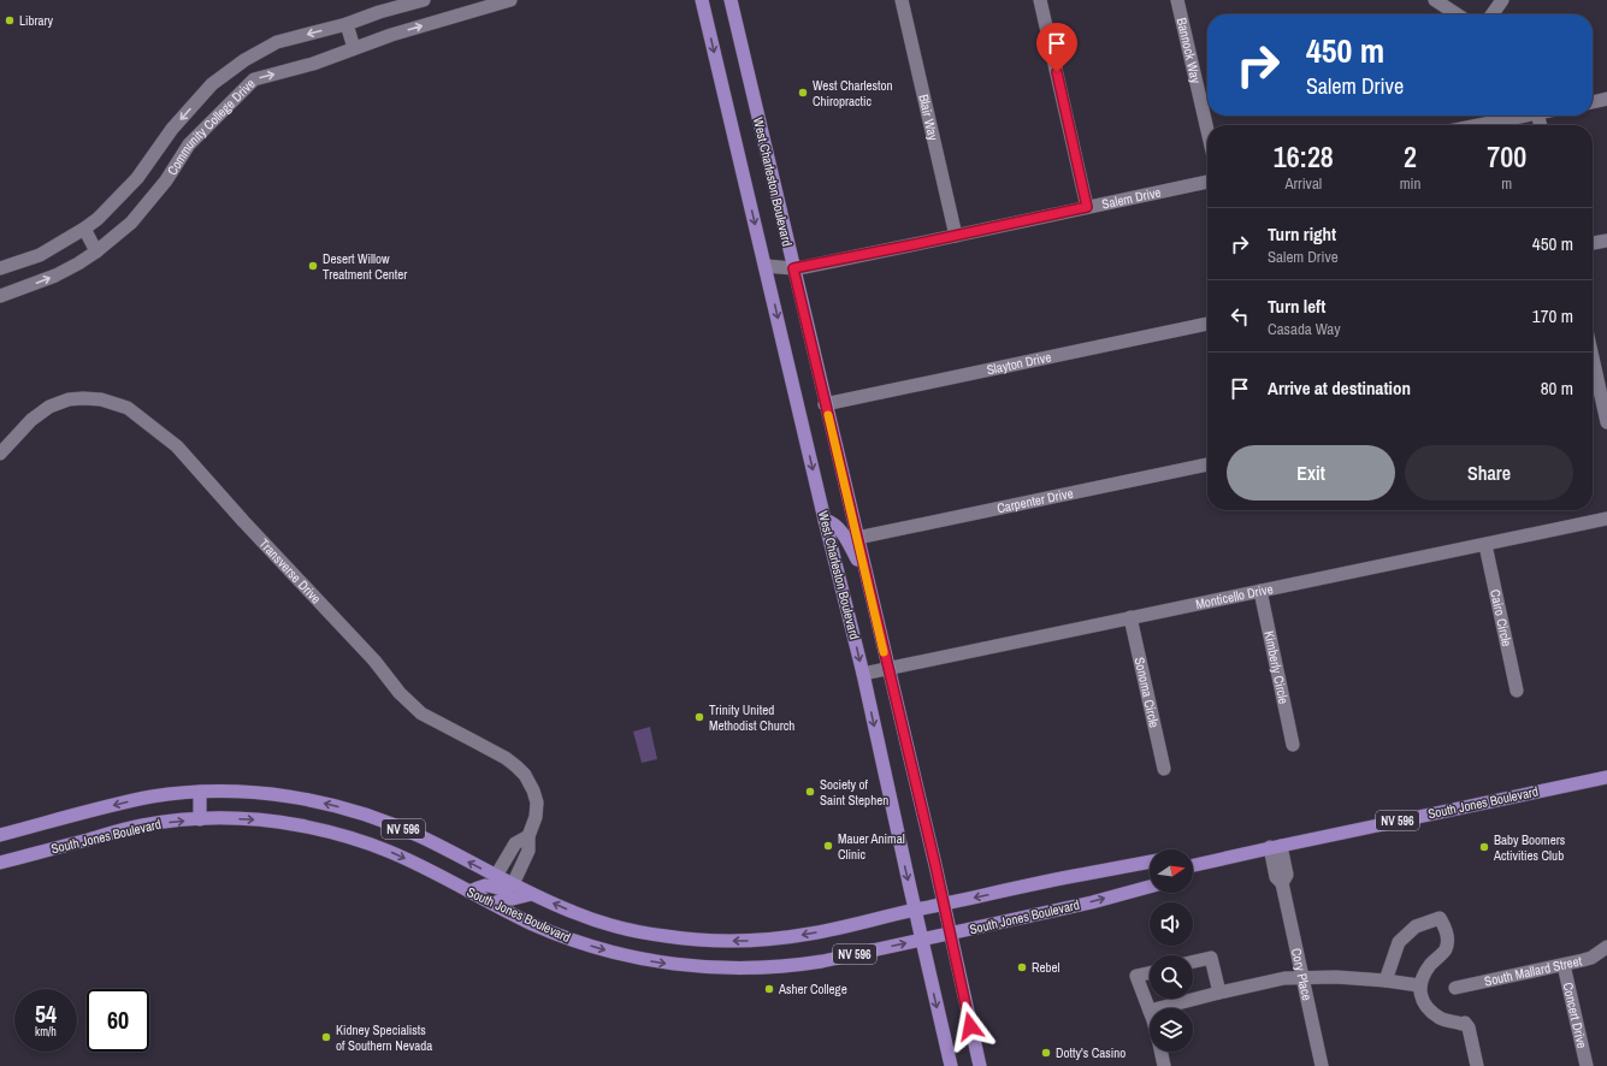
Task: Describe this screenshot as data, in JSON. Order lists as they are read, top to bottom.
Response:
{
  "streets": {
    "main road": ["West Charleston Boulevard", "South Jones Boulevard", "NV 596"],
    "street": [
      "Bannock Way",
      "Blair Way",
      "Community College Drive",
      "Salem Drive",
      "Slayton Drive",
      "Carpenter Drive",
      "Transverse Drive",
      "Monticello Drive",
      "Cairo Circle",
      "Kimberly Circle",
      "Sonoma Circle",
      "South Mallard Street",
      "Cory Place",
      "Concert Drive"
    ]
  },
  "crossings": [
    ["Blair Way", "Salem Drive"],
    ["West Charleston Boulevard", "Salem Drive"],
    ["West Charleston Boulevard", "Slayton Drive"],
    ["West Charleston Boulevard", "Carpenter Drive"],
    ["West Charleston Boulevard", "Monticello Drive"],
    ["West Charleston Boulevard", "South Jones Boulevard"],
    ["Transverse Drive", "South Jones Boulevard"],
    ["Monticello Drive", "Cairo Circle"],
    ["Monticello Drive", "Kimberly Circle"],
    ["Monticello Drive", "Sonoma Circle"],
    ["South Jones Boulevard", "Cory Place"],
    ["South Mallard Street", "Concert Drive"]
  ],
  "places": [
    "Library",
    "West Charleston Chiropractic",
    "Desert Willow Treatment Center",
    "Trinity United Methodist Church",
    "Society of Saint Stephen",
    "Mauer Animal Clinic",
    "Baby Boomers Activities Club",
    "Rebel",
    "Asher College",
    "Kidney Specialists of Southern Nevada",
    "Dotty's Casino"
  ],
  "north": "right",
  "page": {
    "turn": ["450 m", "Salem Drive"],
    "eta": [
      "16:28",
      "Arrival",
      "2",
      "min",
      "700",
      "m"
    ],
    "list": [
      {
        "name": "Turn right",
        "note": "Salem Drive",
        "value": "450 m"
      },
      {
        "name": "Turn left",
        "note": "Casada Way",
        "value": "170 m"
      },
      {
        "name": "Arrive at destination",
        "value": "80 m"
      }
    ],
    "buttons": ["Exit", "Share"],
    "speed": "54 km/h",
    "limit": "60"
  }
}
